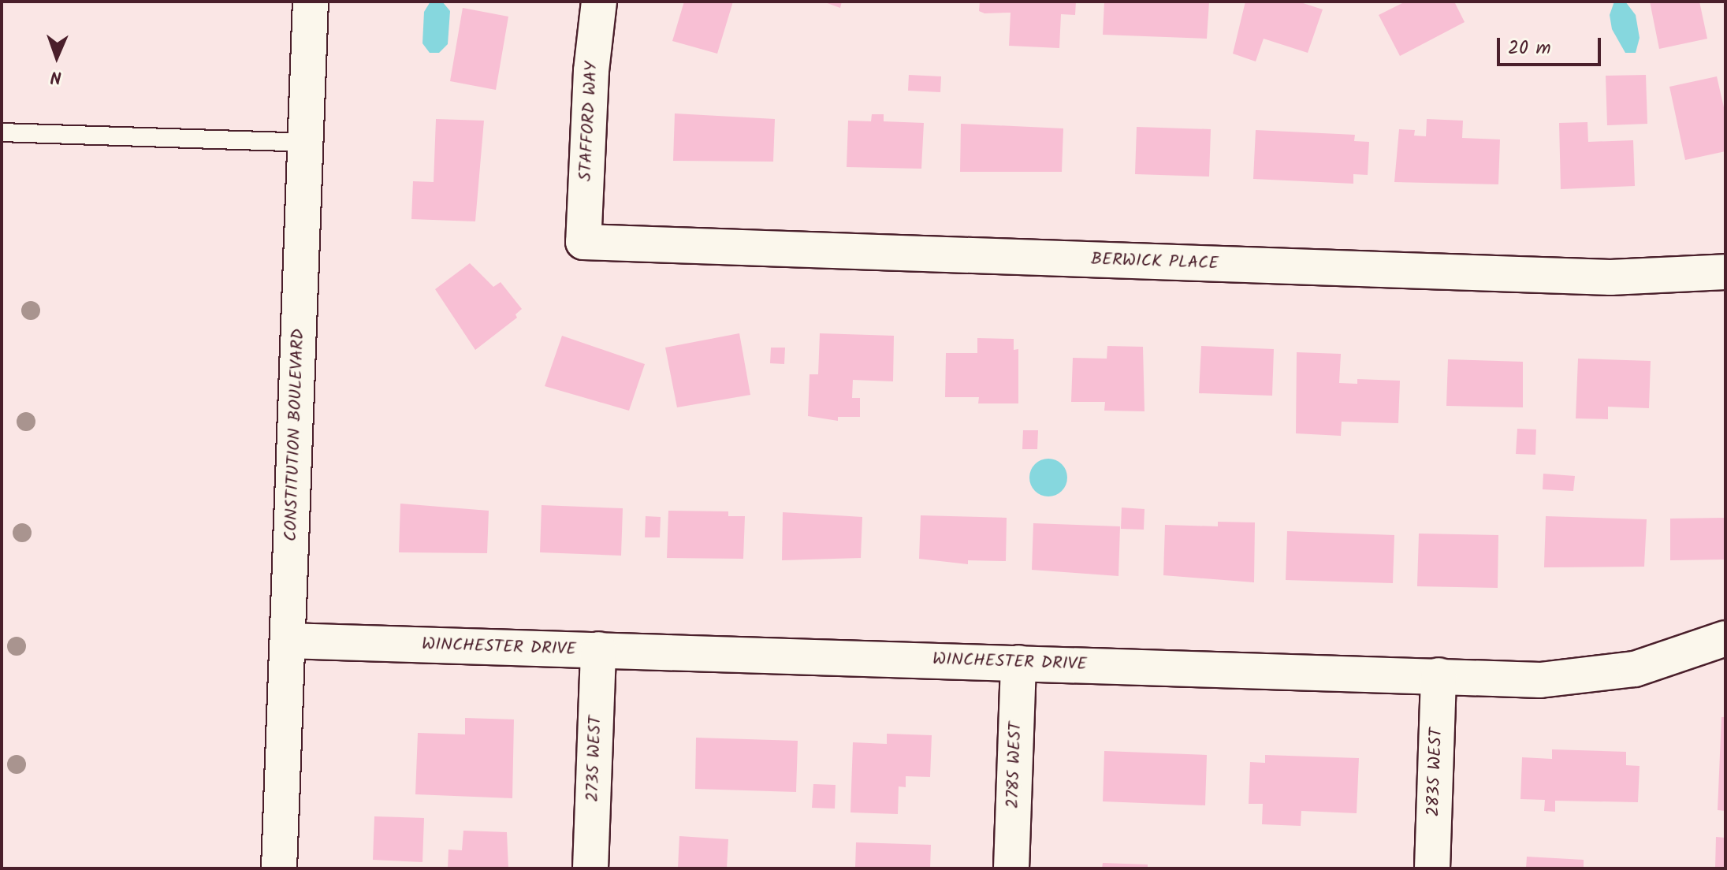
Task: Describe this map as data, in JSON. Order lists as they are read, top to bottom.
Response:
{
  "streets": {
    "street": [
      "STAFFORD WAY",
      "BERWICK PLACE",
      "CONSTITUTION BOULEVARD",
      "WINCHESTER DRIVE",
      "2735 WEST",
      "2785 WEST",
      "2835 WEST"
    ]
  },
  "crossings": [
    ["STAFFORD WAY", "BERWICK PLACE"],
    ["CONSTITUTION BOULEVARD", "WINCHESTER DRIVE"],
    ["WINCHESTER DRIVE", "2735 WEST"],
    ["WINCHESTER DRIVE", "2785 WEST"],
    ["WINCHESTER DRIVE", "2835 WEST"]
  ],
  "scale_bar": "20 m",
  "north": "bottom"
}
